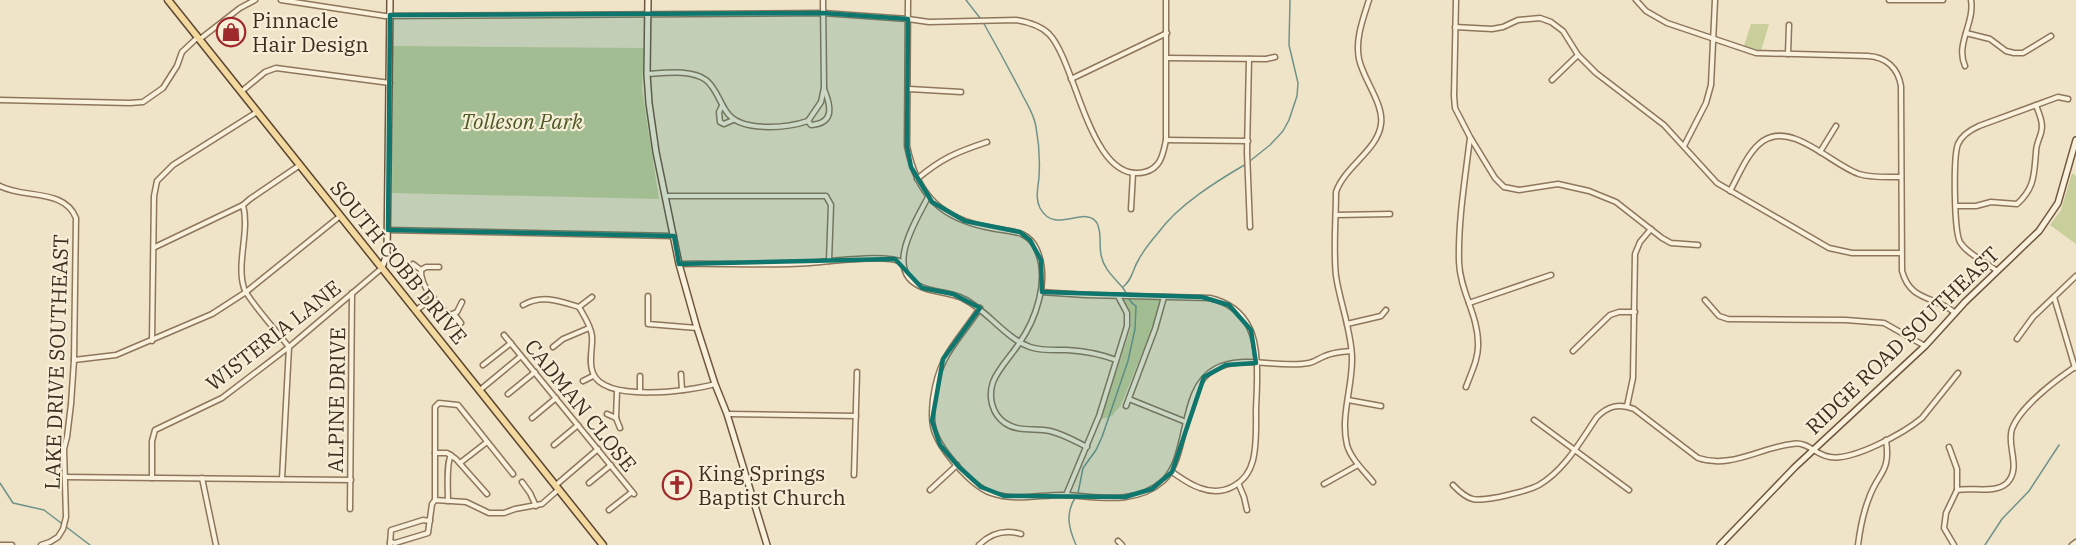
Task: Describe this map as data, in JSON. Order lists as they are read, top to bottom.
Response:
{
  "streets": {
    "main road": ["SOUTH COBB DRIVE"],
    "street": [
      "WISTERIA LANE",
      "RIDGE ROAD SOUTHEAST",
      "LAKE DRIVE SOUTHEAST",
      "ALPINE DRIVE",
      "CADMAN CLOSE"
    ]
  },
  "crossings": [
    ["SOUTH COBB DRIVE", "WISTERIA LANE"],
    ["WISTERIA LANE", "ALPINE DRIVE"]
  ],
  "parks": ["Tolleson Park"],
  "places": {
    "shop": ["Pinnacle Hair Design"],
    "church": ["King Springs Baptist Church"]
  }
}
